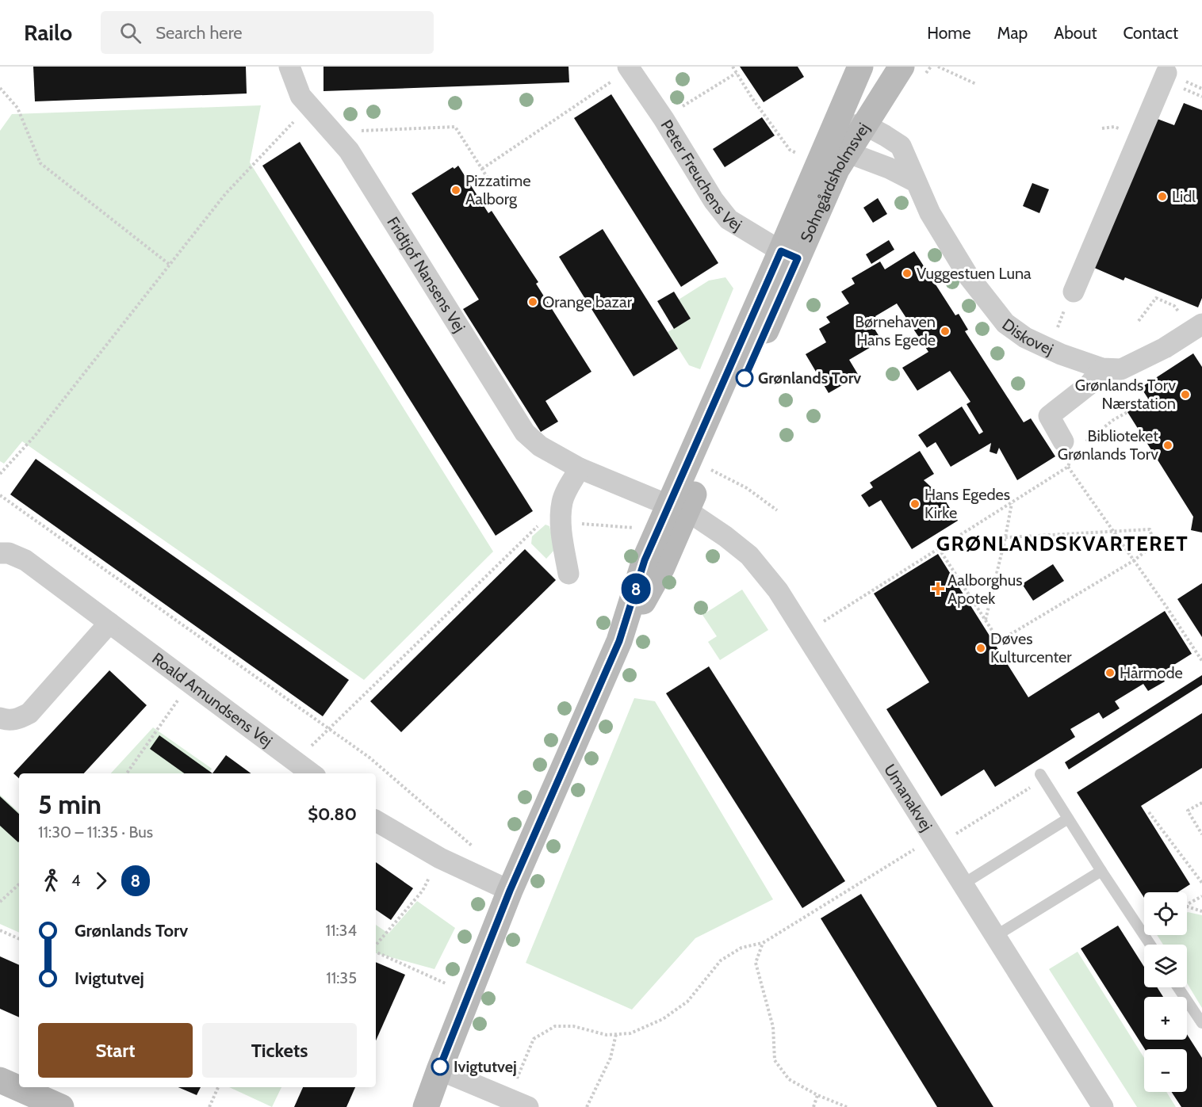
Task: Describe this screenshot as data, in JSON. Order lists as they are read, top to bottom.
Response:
{
  "streets": {
    "street": [
      "Peter Freuchens Vej",
      "Sohngårdsholmsvej",
      "Fridtjof Nansens Vej",
      "Diskovej",
      "Roald Amundsens Vej",
      "Umanakvej"
    ]
  },
  "crossings": [
    ["Peter Freuchens Vej", "Sohngårdsholmsvej"],
    ["Sohngårdsholmsvej", "Fridtjof Nansens Vej"],
    ["Sohngårdsholmsvej", "Diskovej"],
    ["Sohngårdsholmsvej", "Umanakvej"],
    ["Fridtjof Nansens Vej", "Umanakvej"]
  ],
  "districts": ["GRØNLANDSKVARTERET"],
  "places": {
    "other": [
      "Pizzatime Aalborg",
      "Lidl",
      "Vuggestuen Luna",
      "Orange bazar",
      "Børnehaven Hans Egede",
      "Grønlands Torv",
      "Grønlands Torv Nærstation",
      "Biblioteket Grønlands Torv",
      "Hans Egedes Kirke",
      "Døves Kulturcenter",
      "Hårmode",
      "Ivigtutvej"
    ],
    "health": ["Aalborghus Apotek"]
  },
  "lines": ["bus line 8"],
  "page": {
    "header": "Railo",
    "search": "Search here",
    "nav": [
      "Home",
      "Map",
      "About",
      "Contact"
    ],
    "on_map": "8",
    "heading": ["5 min", "11:30 – 11:35 · Bus", "$0.80"],
    "legs": ["4", "8"],
    "map_buttons": ["+", "−"],
    "list": [
      {
        "name": "Grønlands Torv",
        "value": "11:34"
      },
      {
        "name": "Ivigtutvej",
        "value": "11:35"
      }
    ],
    "buttons": ["Start", "Tickets"]
  }
}
